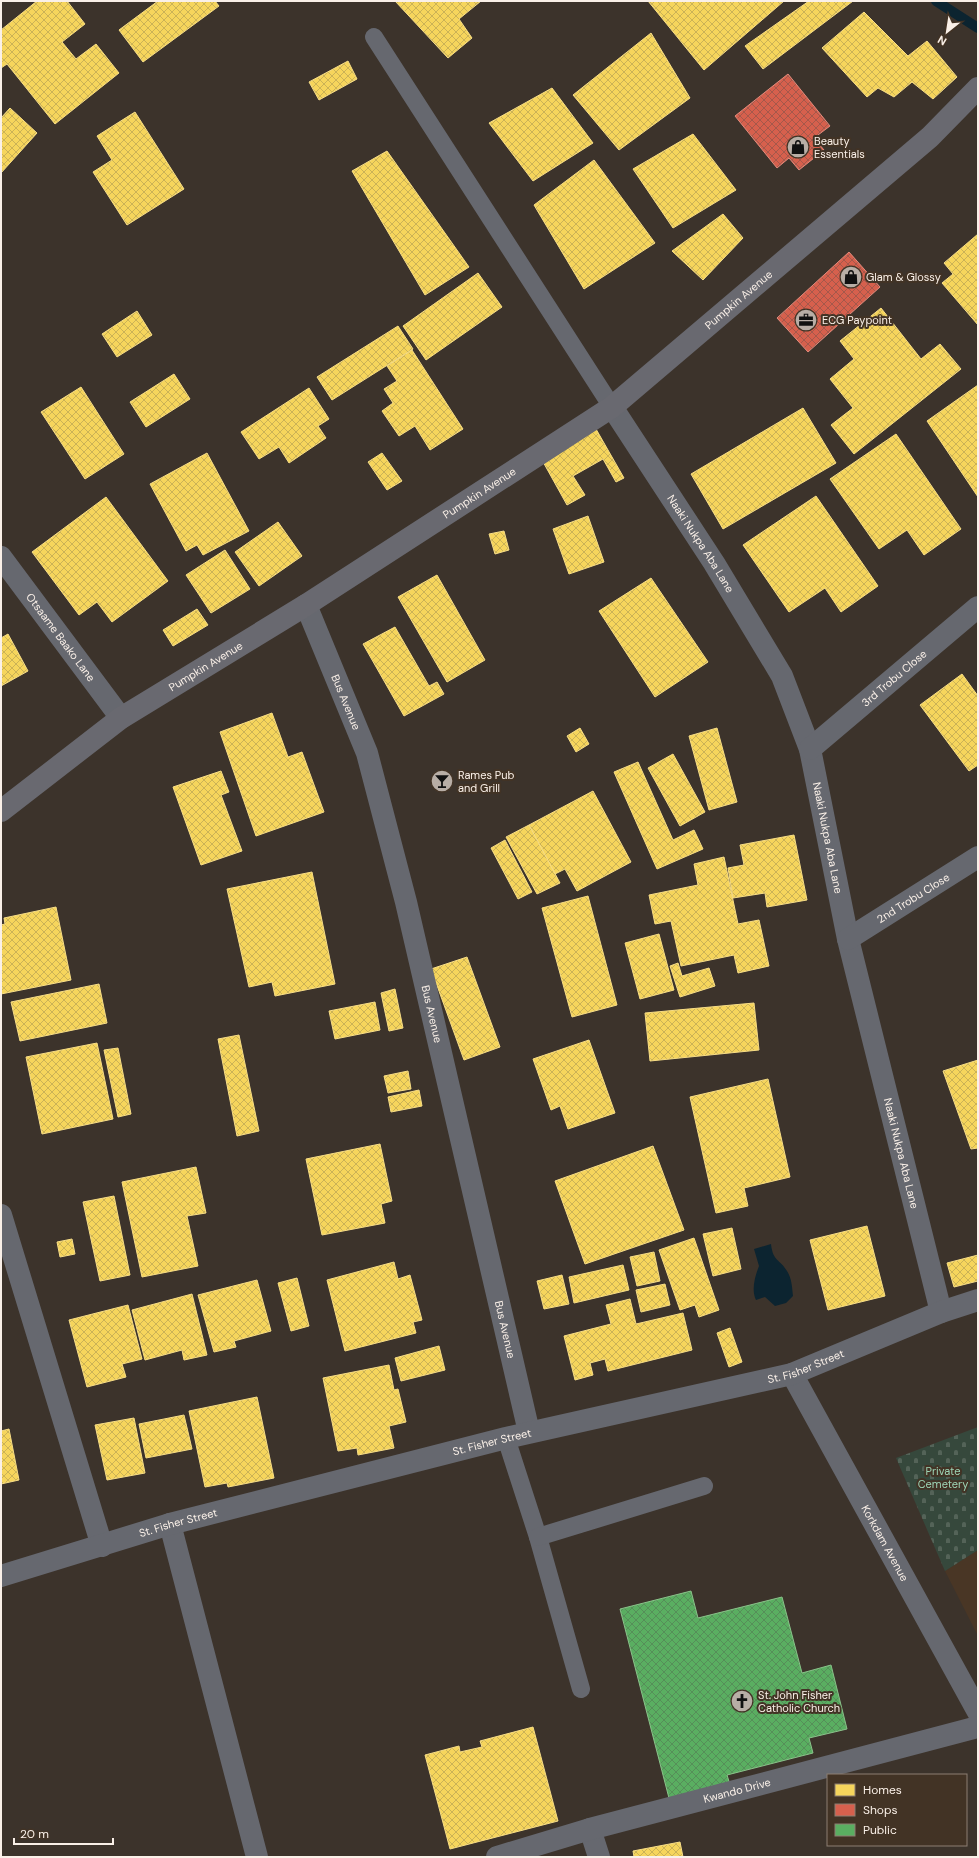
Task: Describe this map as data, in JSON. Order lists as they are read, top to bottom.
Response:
{
  "streets": {
    "street": [
      "Pumpkin Avenue",
      "Naaki Nukpa Aba Lane",
      "Otsaame Baako Lane",
      "3rd Trobu Close",
      "Bus Avenue",
      "2nd Trobu Close",
      "St. Fisher Street",
      "Korkdam Avenue",
      "Kwando Drive"
    ]
  },
  "crossings": [
    ["Pumpkin Avenue", "Naaki Nukpa Aba Lane"],
    ["Pumpkin Avenue", "Otsaame Baako Lane"],
    ["Pumpkin Avenue", "Bus Avenue"],
    ["Naaki Nukpa Aba Lane", "3rd Trobu Close"],
    ["Naaki Nukpa Aba Lane", "2nd Trobu Close"],
    ["Naaki Nukpa Aba Lane", "St. Fisher Street"],
    ["Bus Avenue", "St. Fisher Street"],
    ["St. Fisher Street", "Korkdam Avenue"]
  ],
  "parks": ["Private Cemetery"],
  "places": {
    "shop": ["Beauty Essentials", "Glam & Glossy"],
    "office": ["ECG Paypoint"],
    "bar": ["Rames Pub and Grill"],
    "church": ["St. John Fisher Catholic Church"]
  },
  "legend": ["Homes", "Shops", "Public"],
  "scale_bar": "20 m",
  "north": "bottom left"
}
